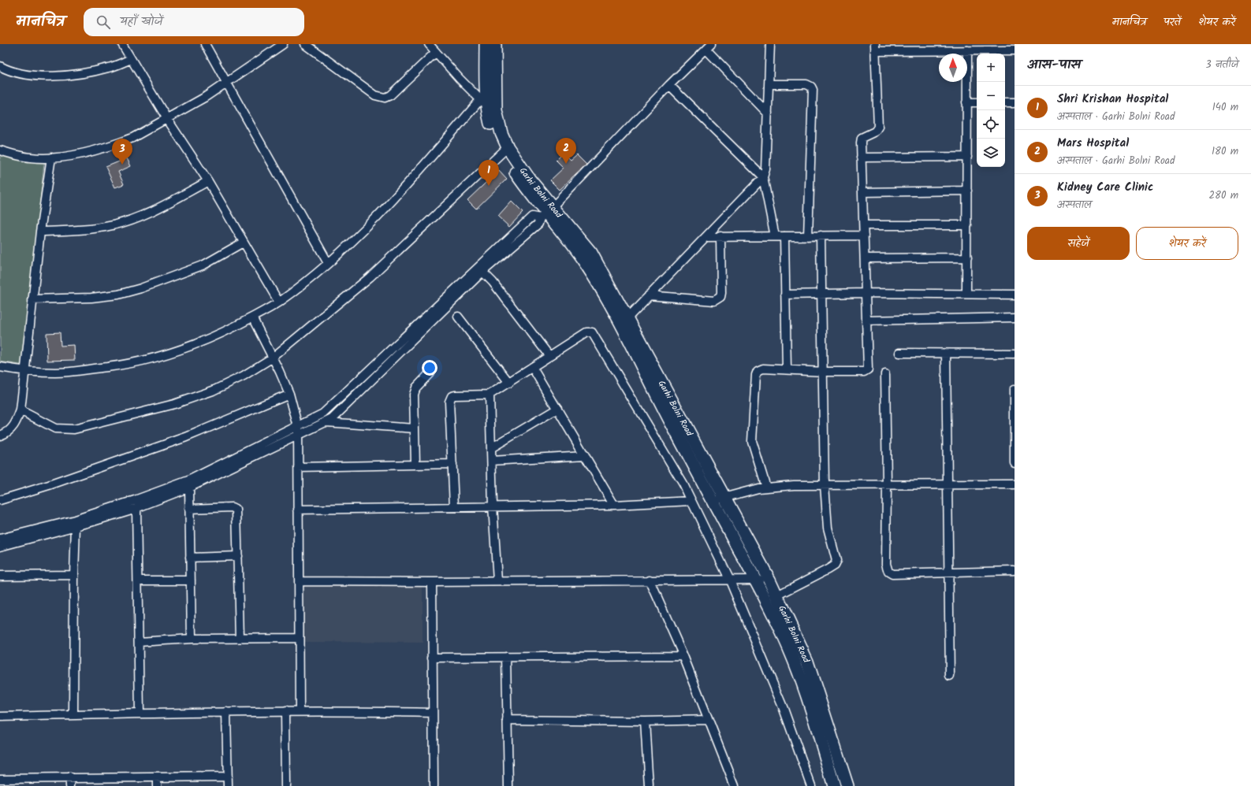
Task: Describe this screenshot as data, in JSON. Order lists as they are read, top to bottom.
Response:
{
  "streets": {
    "main road": ["Garhi Bolni Road"]
  },
  "north": "top",
  "page": {
    "header": "मानचित्र",
    "search": "यहाँ खोजें",
    "nav": ["मानचित्र", "परतें", "शेयर करें"],
    "heading": ["आस-पास", "3 नतीजे"],
    "map_buttons": ["+", "−"],
    "list": [
      {
        "mark": "1",
        "name": "Shri Krishan Hospital",
        "note": "अस्पताल · Garhi Bolni Road",
        "value": "140 m"
      },
      {
        "mark": "2",
        "name": "Mars Hospital",
        "note": "अस्पताल · Garhi Bolni Road",
        "value": "180 m"
      },
      {
        "mark": "3",
        "name": "Kidney Care Clinic",
        "note": "अस्पताल",
        "value": "280 m"
      }
    ],
    "pins": ["2", "3", "1"],
    "buttons": ["सहेजें", "शेयर करें"]
  }
}
